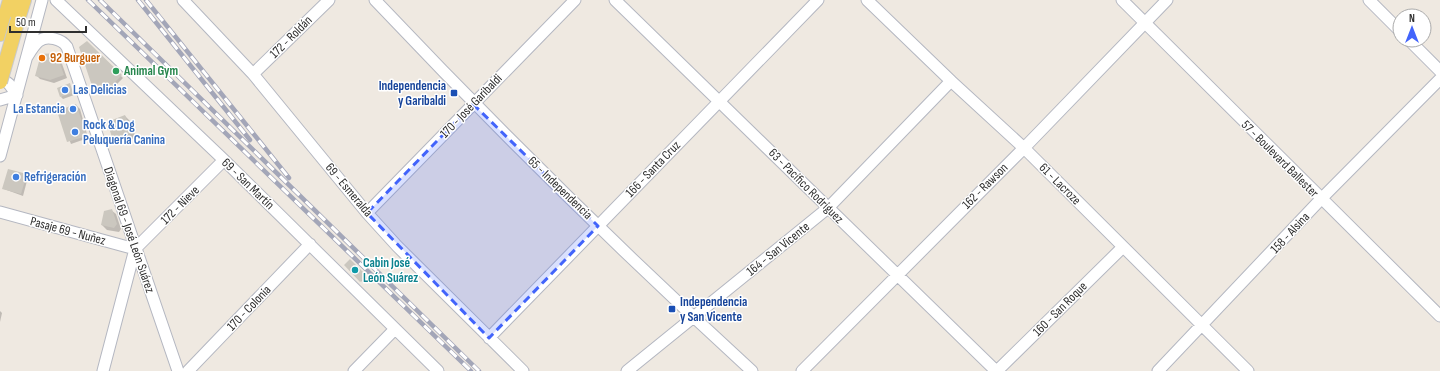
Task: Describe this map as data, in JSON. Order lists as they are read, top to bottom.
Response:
{
  "streets": {
    "street": [
      "172 - Roldán",
      "170 - José Garibaldi",
      "57 - Boulevard Ballester",
      "166 - Santa Cruz",
      "69 - San Martín",
      "61 - Lacroze",
      "63 - Pacífico Rodríguez",
      "162 - Rawson",
      "65 - Independencia",
      "69 - Esmeralda",
      "172 - Nieve",
      "Diagonal 69 - José León Suárez",
      "Pasaje 69 - Nuñez",
      "158 - Alsina",
      "164 - San Vicente",
      "170 - Colonia",
      "160 - San Roque"
    ]
  },
  "crossings": [
    ["172 - Roldán", "69 - Esmeralda"],
    ["170 - José Garibaldi", "65 - Independencia"],
    ["170 - José Garibaldi", "69 - Esmeralda"],
    ["57 - Boulevard Ballester", "162 - Rawson"],
    ["57 - Boulevard Ballester", "158 - Alsina"],
    ["166 - Santa Cruz", "63 - Pacífico Rodríguez"],
    ["166 - Santa Cruz", "65 - Independencia"],
    ["166 - Santa Cruz", "69 - Esmeralda"],
    ["69 - San Martín", "172 - Nieve"],
    ["69 - San Martín", "170 - Colonia"],
    ["61 - Lacroze", "162 - Rawson"],
    ["61 - Lacroze", "158 - Alsina"],
    ["61 - Lacroze", "164 - San Vicente"],
    ["61 - Lacroze", "160 - San Roque"],
    ["63 - Pacífico Rodríguez", "162 - Rawson"],
    ["63 - Pacífico Rodríguez", "164 - San Vicente"],
    ["63 - Pacífico Rodríguez", "160 - San Roque"],
    ["65 - Independencia", "164 - San Vicente"],
    ["172 - Nieve", "Diagonal 69 - José León Suárez"],
    ["172 - Nieve", "Pasaje 69 - Nuñez"],
    ["Diagonal 69 - José León Suárez", "Pasaje 69 - Nuñez"]
  ],
  "places": {
    "other": [
      "92 Burguer",
      "Animal Gym",
      "Las Delicias",
      "La Estancia",
      "Rock & Dog Peluquería Canina",
      "Refrigeración",
      "Cabin José León Suárez"
    ],
    "transit": ["Independencia y Garibaldi", "Independencia y San Vicente"]
  },
  "scale_bar": "50 m",
  "north": "top"
}
